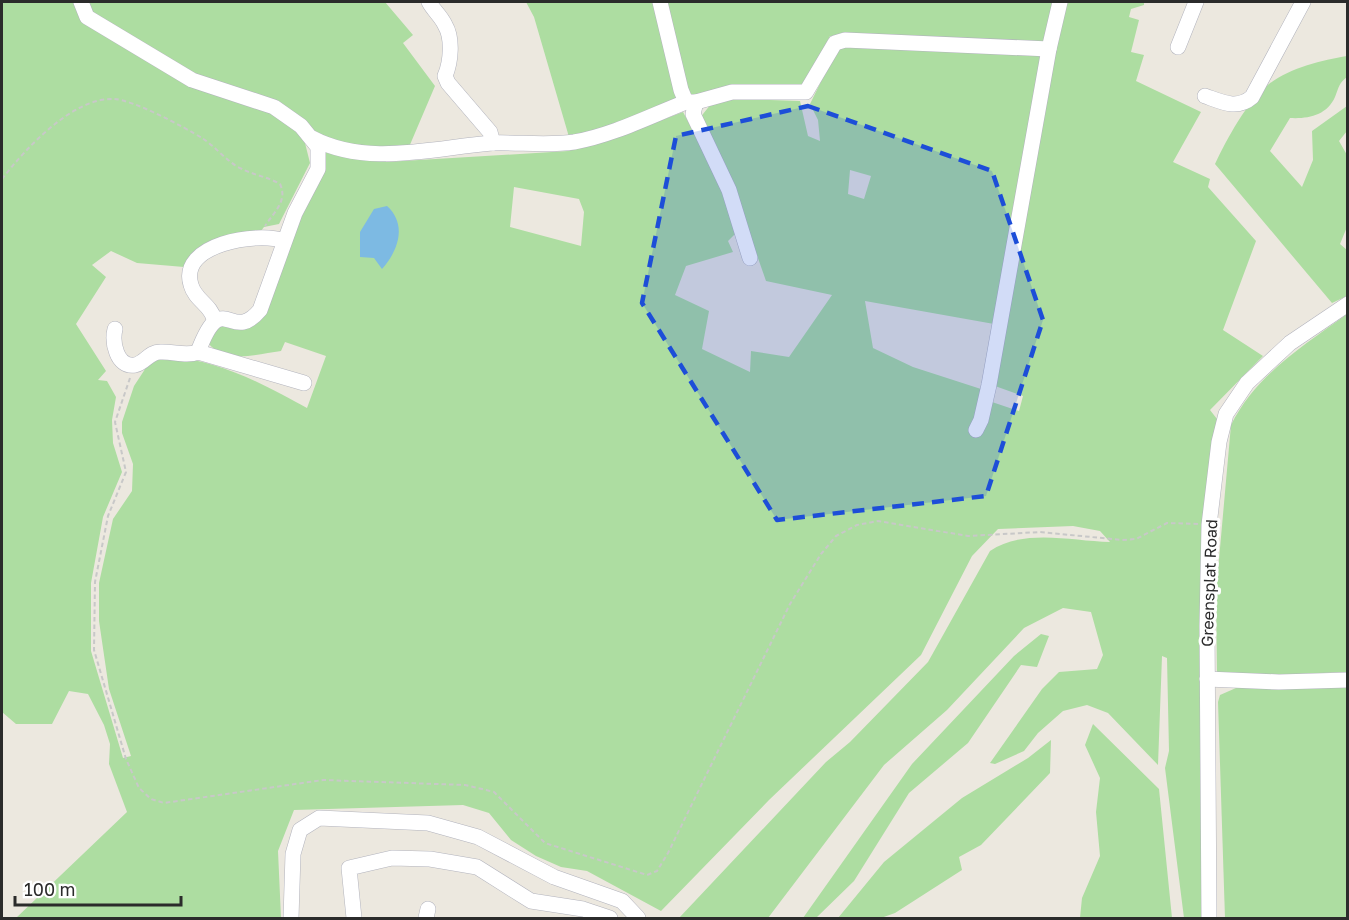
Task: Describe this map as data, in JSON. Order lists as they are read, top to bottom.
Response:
{
  "streets": {
    "street": ["Greensplat Road"]
  },
  "scale_bar": "100 m"
}
